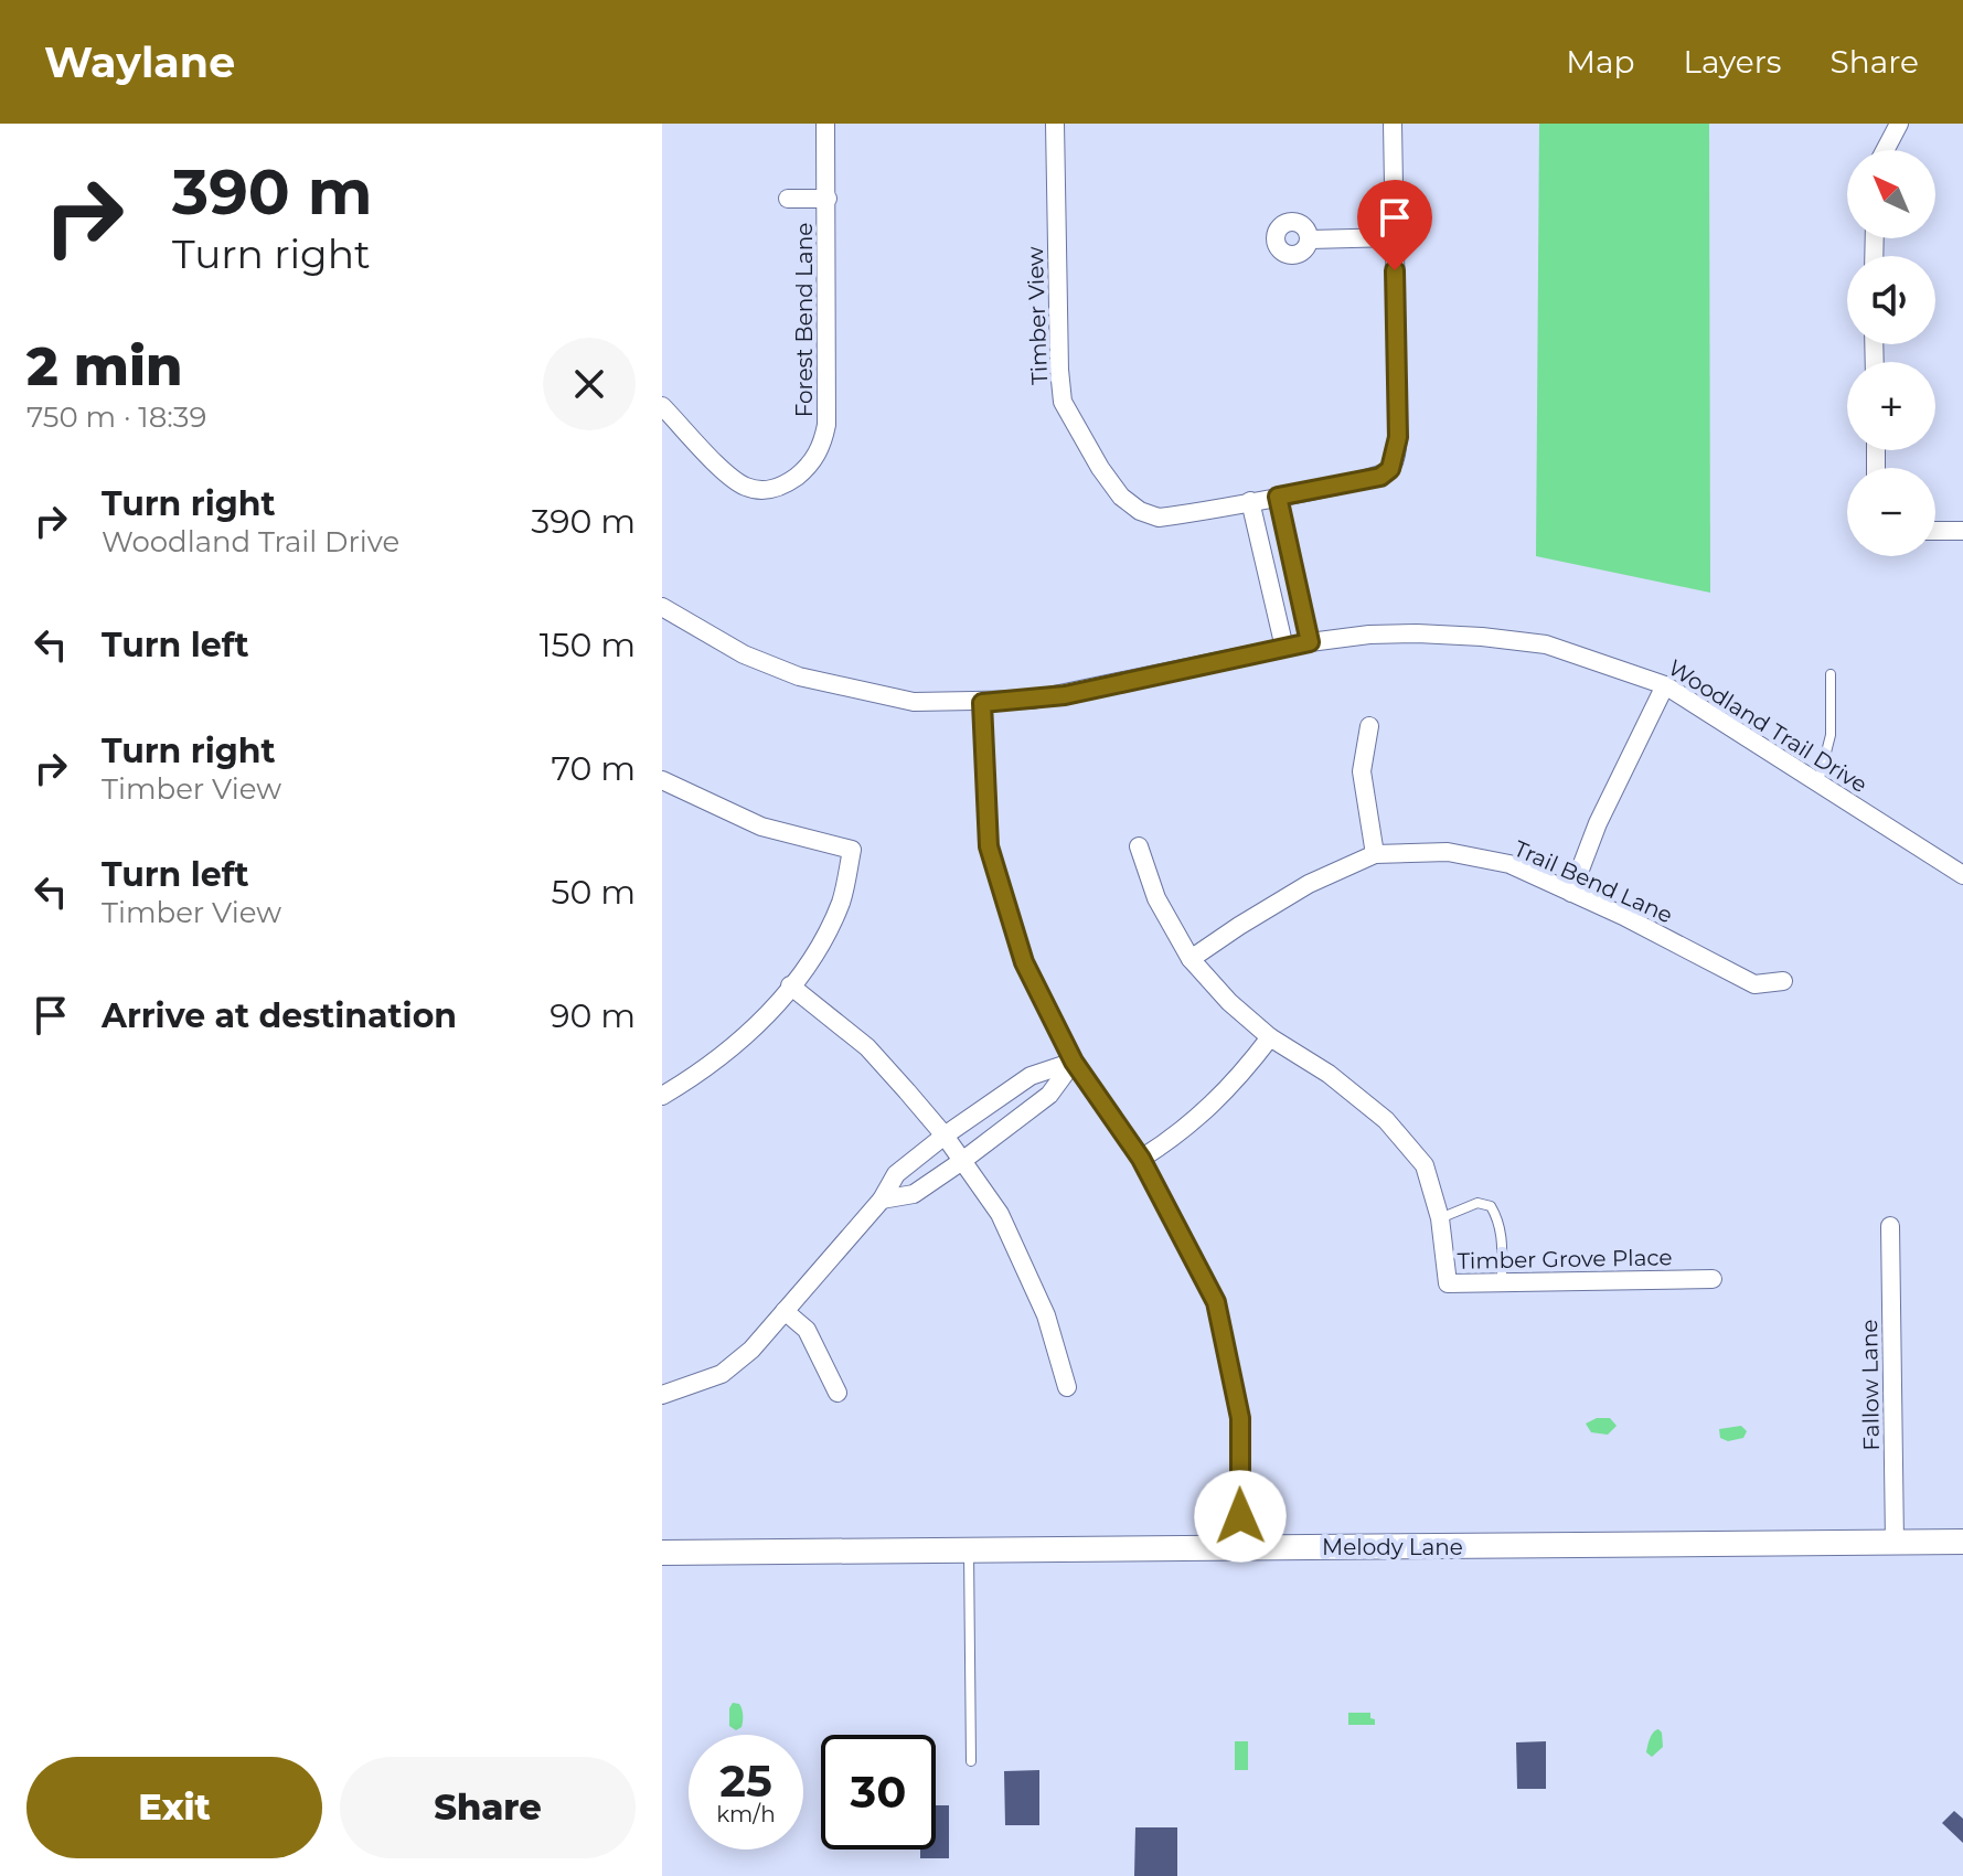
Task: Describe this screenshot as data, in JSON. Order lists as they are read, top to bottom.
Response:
{
  "streets": {
    "street": [
      "Timber View",
      "Forest Bend Lane",
      "Woodland Trail Drive",
      "Trail Bend Lane",
      "Timber Grove Place",
      "Fallow Lane",
      "Melody Lane"
    ]
  },
  "crossings": [
    ["Trail Bend Lane", "Timber Grove Place"],
    ["Fallow Lane", "Melody Lane"]
  ],
  "north": "top left",
  "page": {
    "header": "Waylane",
    "nav": ["Map", "Layers", "Share"],
    "turn": ["390 m", "Turn right"],
    "map_buttons": ["+", "−"],
    "heading": ["2 min", "750 m · 18:39"],
    "list": [
      {
        "name": "Turn right",
        "note": "Woodland Trail Drive",
        "value": "390 m"
      },
      {
        "name": "Turn left",
        "value": "150 m"
      },
      {
        "name": "Turn right",
        "note": "Timber View",
        "value": "70 m"
      },
      {
        "name": "Turn left",
        "note": "Timber View",
        "value": "50 m"
      },
      {
        "name": "Arrive at destination",
        "value": "90 m"
      }
    ],
    "speed": "25 km/h",
    "limit": "30",
    "buttons": ["Exit", "Share"]
  }
}
